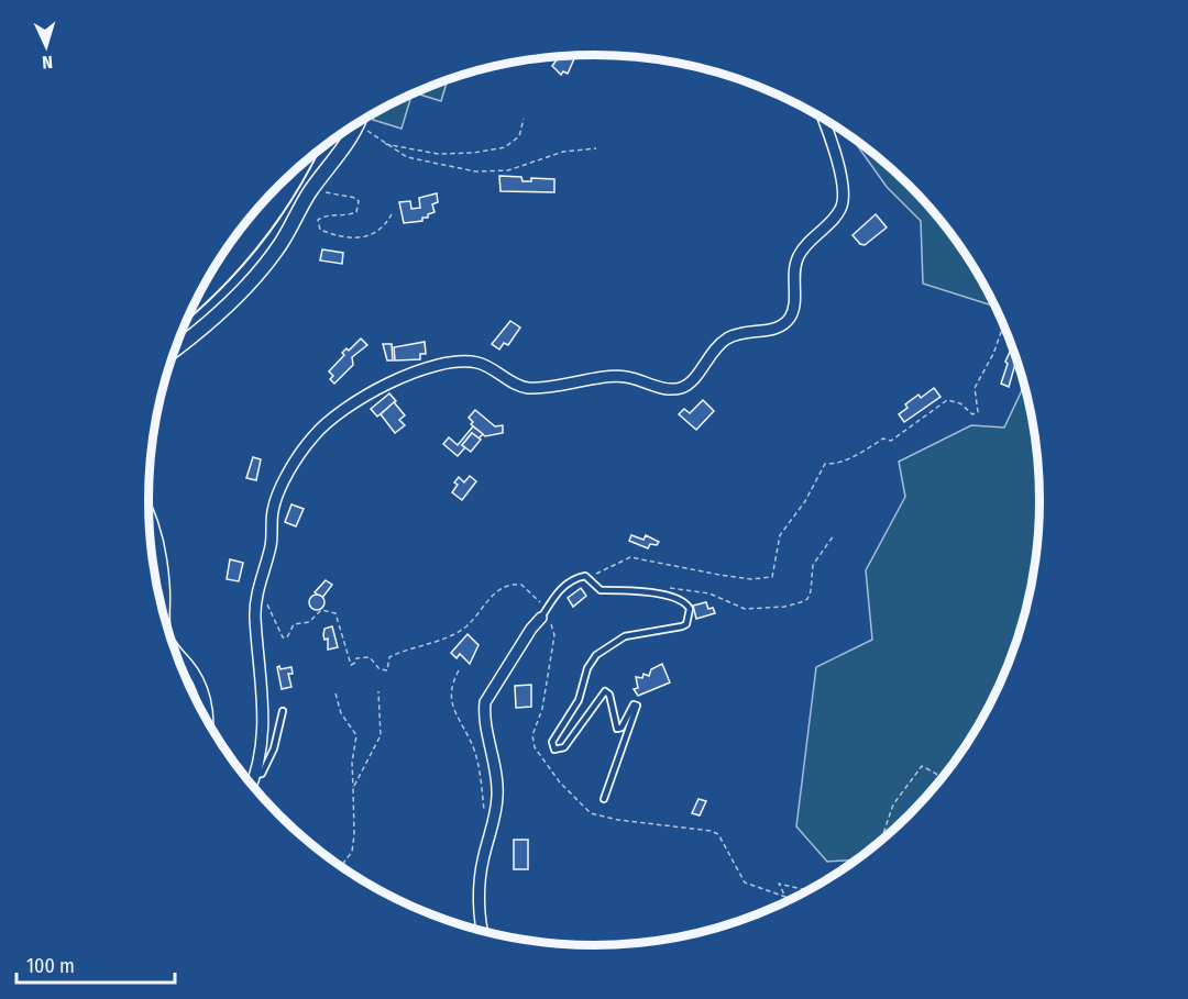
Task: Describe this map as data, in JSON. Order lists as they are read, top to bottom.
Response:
{
  "scale_bar": "100 m",
  "north": "bottom"
}
